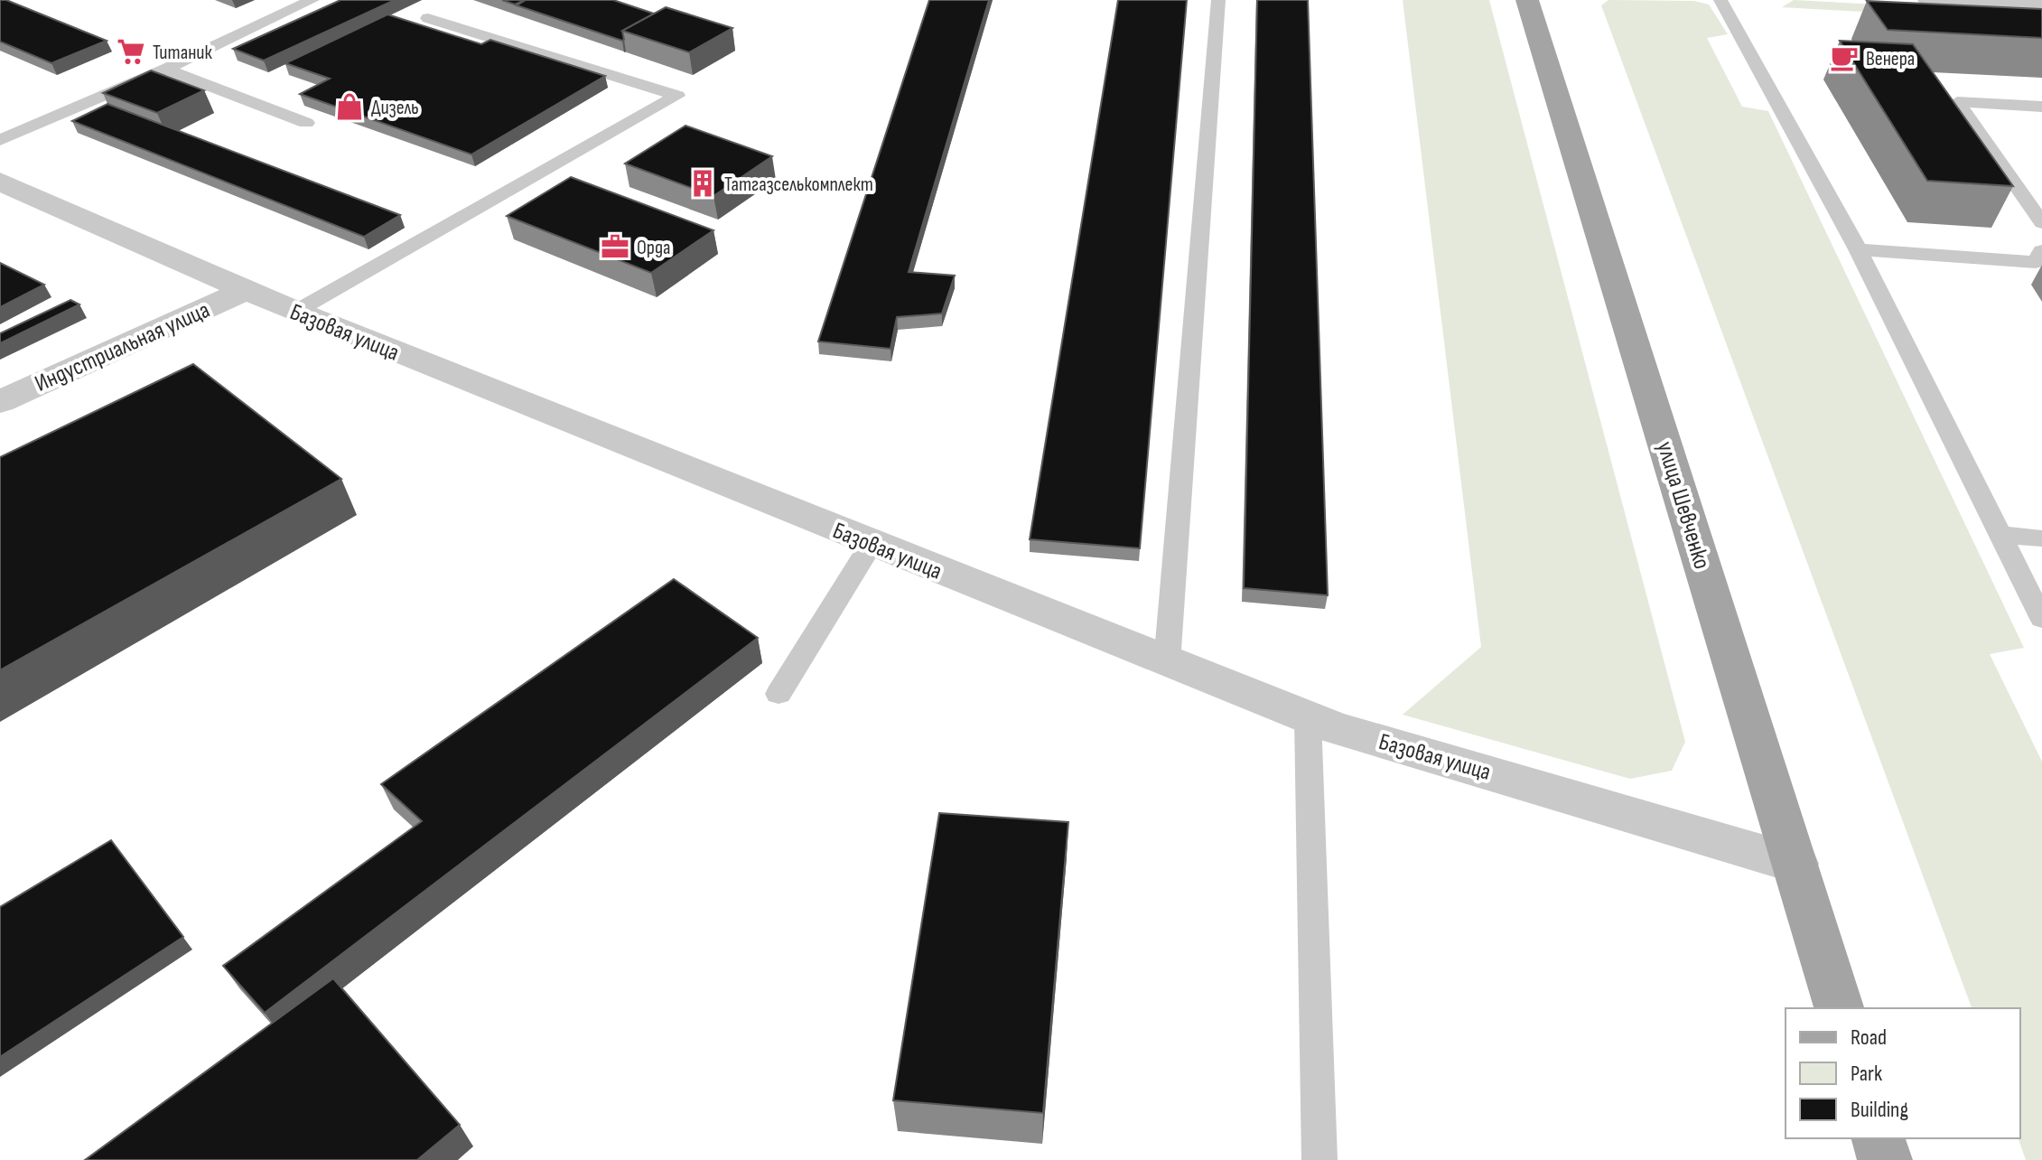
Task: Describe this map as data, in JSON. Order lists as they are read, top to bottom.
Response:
{
  "streets": {
    "main road": ["улица Шевченко"],
    "street": ["Базовая улица", "Индустриальная улица"]
  },
  "crossings": [
    ["Базовая улица", "Индустриальная улица"],
    ["Базовая улица", "улица Шевченко"]
  ],
  "places": {
    "supermarket": ["Титаник"],
    "cafe": ["Венера"],
    "shop": ["Дизель"],
    "building": ["Татгазселькомплект"],
    "office": ["Орда"]
  },
  "legend": ["Road", "Park", "Building"]
}
